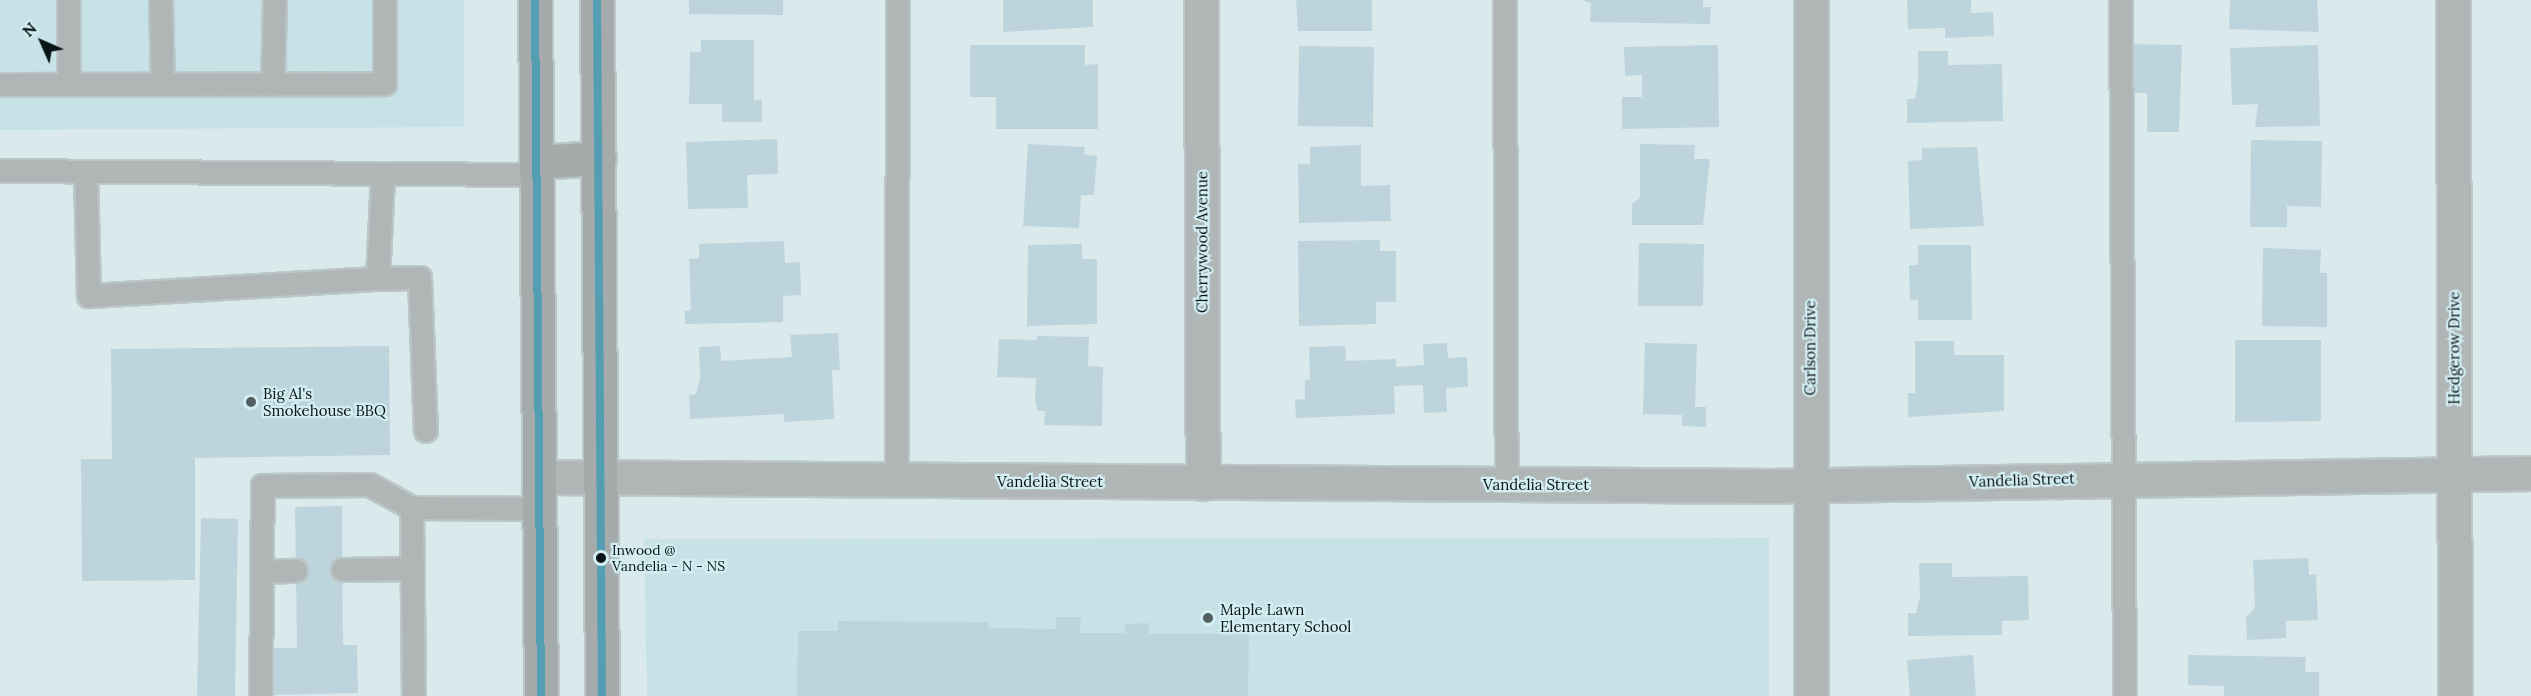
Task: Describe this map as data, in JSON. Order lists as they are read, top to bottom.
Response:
{
  "streets": {
    "street": [
      "Cherrywood Avenue",
      "Carlson Drive",
      "Hedgerow Drive",
      "Vandelia Street"
    ]
  },
  "crossings": [
    ["Cherrywood Avenue", "Vandelia Street"],
    ["Carlson Drive", "Vandelia Street"],
    ["Hedgerow Drive", "Vandelia Street"]
  ],
  "places": ["Big Al's Smokehouse BBQ", "Inwood @ Vandelia - N - NS", "Maple Lawn Elementary School"],
  "north": "top left"
}
